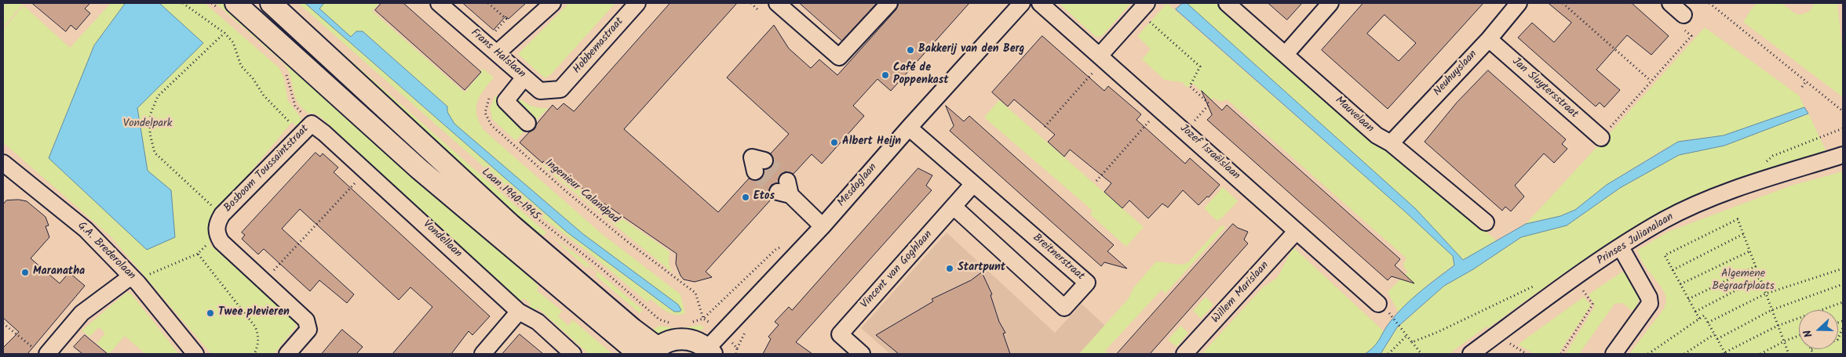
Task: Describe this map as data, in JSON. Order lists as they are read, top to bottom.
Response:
{
  "streets": {
    "main road": ["Laan 1940-1945"],
    "street": [
      "Hobbemastraat",
      "Frans Halslaan",
      "Neuhuyslaan",
      "Jan Sluytersstraat",
      "Mauvelaan",
      "Jozef Israëlslaan",
      "Bosboom Toussaintstraat",
      "Mesdaglaan",
      "Vondellaan",
      "Prinses Julianalaan",
      "G.A. Brederolaan",
      "Breitnerstraat",
      "Vincent van Goghlaan",
      "Willem Marislaan"
    ],
    "path": ["Ingenieur Calandpad"]
  },
  "crossings": [
    ["Hobbemastraat", "Frans Halslaan"],
    ["Neuhuyslaan", "Jan Sluytersstraat"],
    ["Neuhuyslaan", "Mauvelaan"],
    ["Jozef Israëlslaan", "Willem Marislaan"],
    ["Bosboom Toussaintstraat", "Vondellaan"],
    ["Mesdaglaan", "Breitnerstraat"],
    ["Breitnerstraat", "Vincent van Goghlaan"]
  ],
  "parks": ["Vondelpark", "Algemene Begraafplaats"],
  "places": [
    "Bakkerij van den Berg",
    "Café de Poppenkast",
    "Albert Heijn",
    "Etos",
    "Startpunt",
    "Maranatha",
    "Twee plevieren"
  ],
  "north": "left"
}
